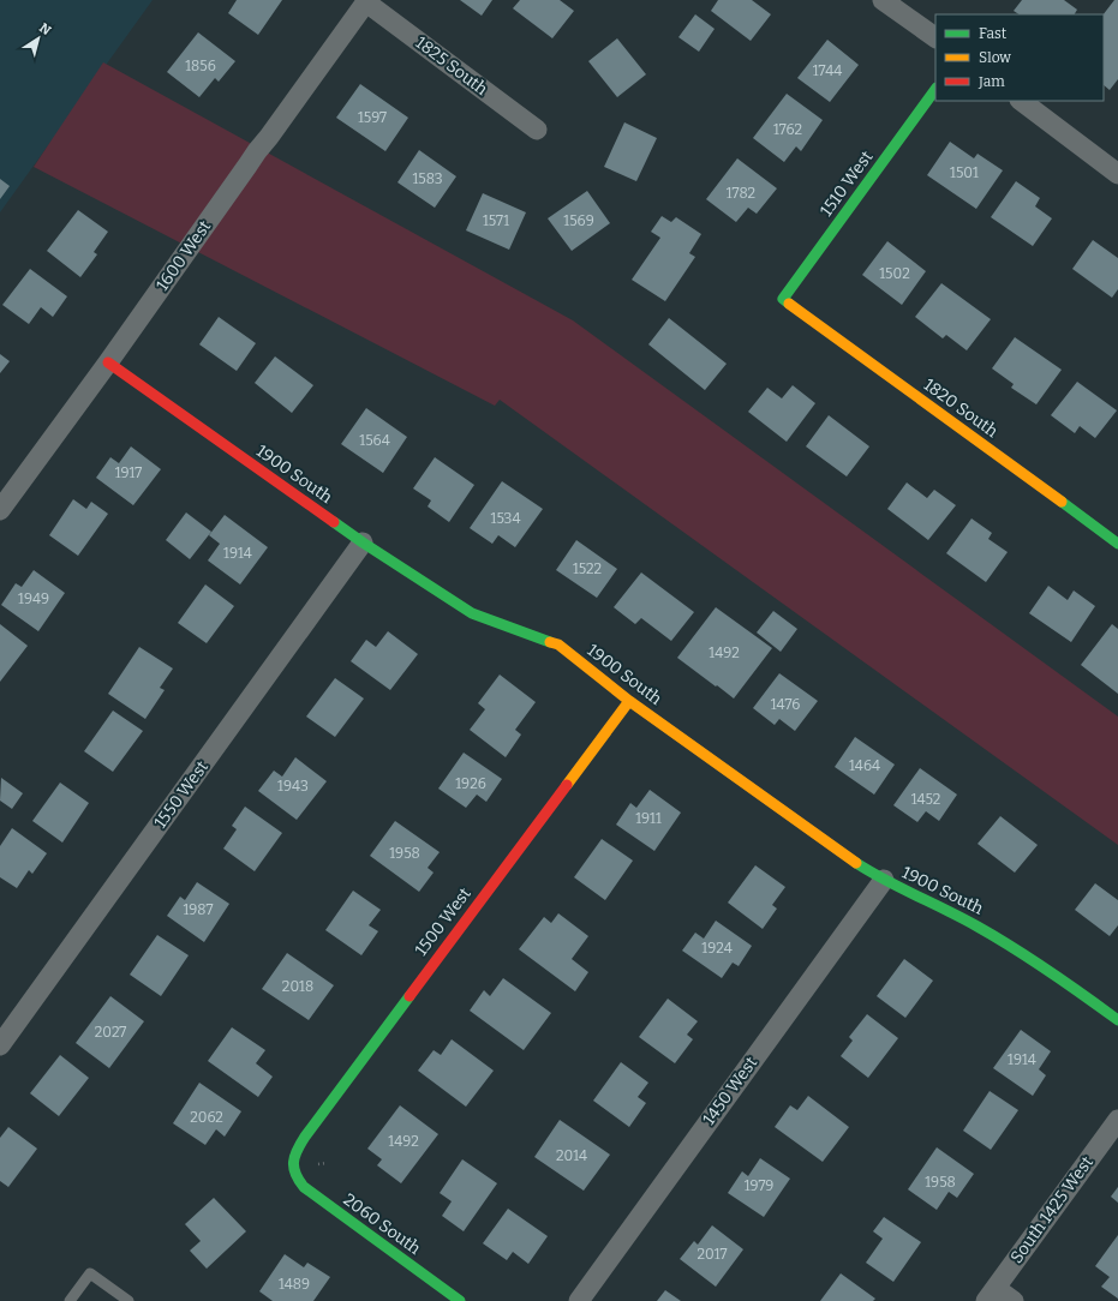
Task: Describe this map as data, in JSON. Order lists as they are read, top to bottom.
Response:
{
  "streets": {
    "street": [
      "1825 South",
      "1510 West",
      "1600 West",
      "1820 South",
      "1900 South",
      "1550 West",
      "1500 West",
      "1450 West",
      "South 1425 West",
      "2060 South"
    ]
  },
  "crossings": [
    ["1825 South", "1600 West"],
    ["1510 West", "1820 South"],
    ["1600 West", "1900 South"],
    ["1900 South", "1550 West"],
    ["1900 South", "1500 West"],
    ["1900 South", "1450 West"],
    ["1500 West", "2060 South"]
  ],
  "house_numbers": [
    "1856",
    "1744",
    "1597",
    "1762",
    "1501",
    "1583",
    "1782",
    "1571",
    "1569",
    "1502",
    "1564",
    "1917",
    "1534",
    "1914",
    "1522",
    "1949",
    "1492",
    "1476",
    "1464",
    "1926",
    "1943",
    "1452",
    "1911",
    "1958",
    "1987",
    "1924",
    "2018",
    "2027",
    "1914",
    "2062",
    "1492",
    "2014",
    "1958",
    "1979",
    "2017",
    "1489"
  ],
  "legend": ["Fast", "Slow", "Jam"],
  "north": "top right"
}
